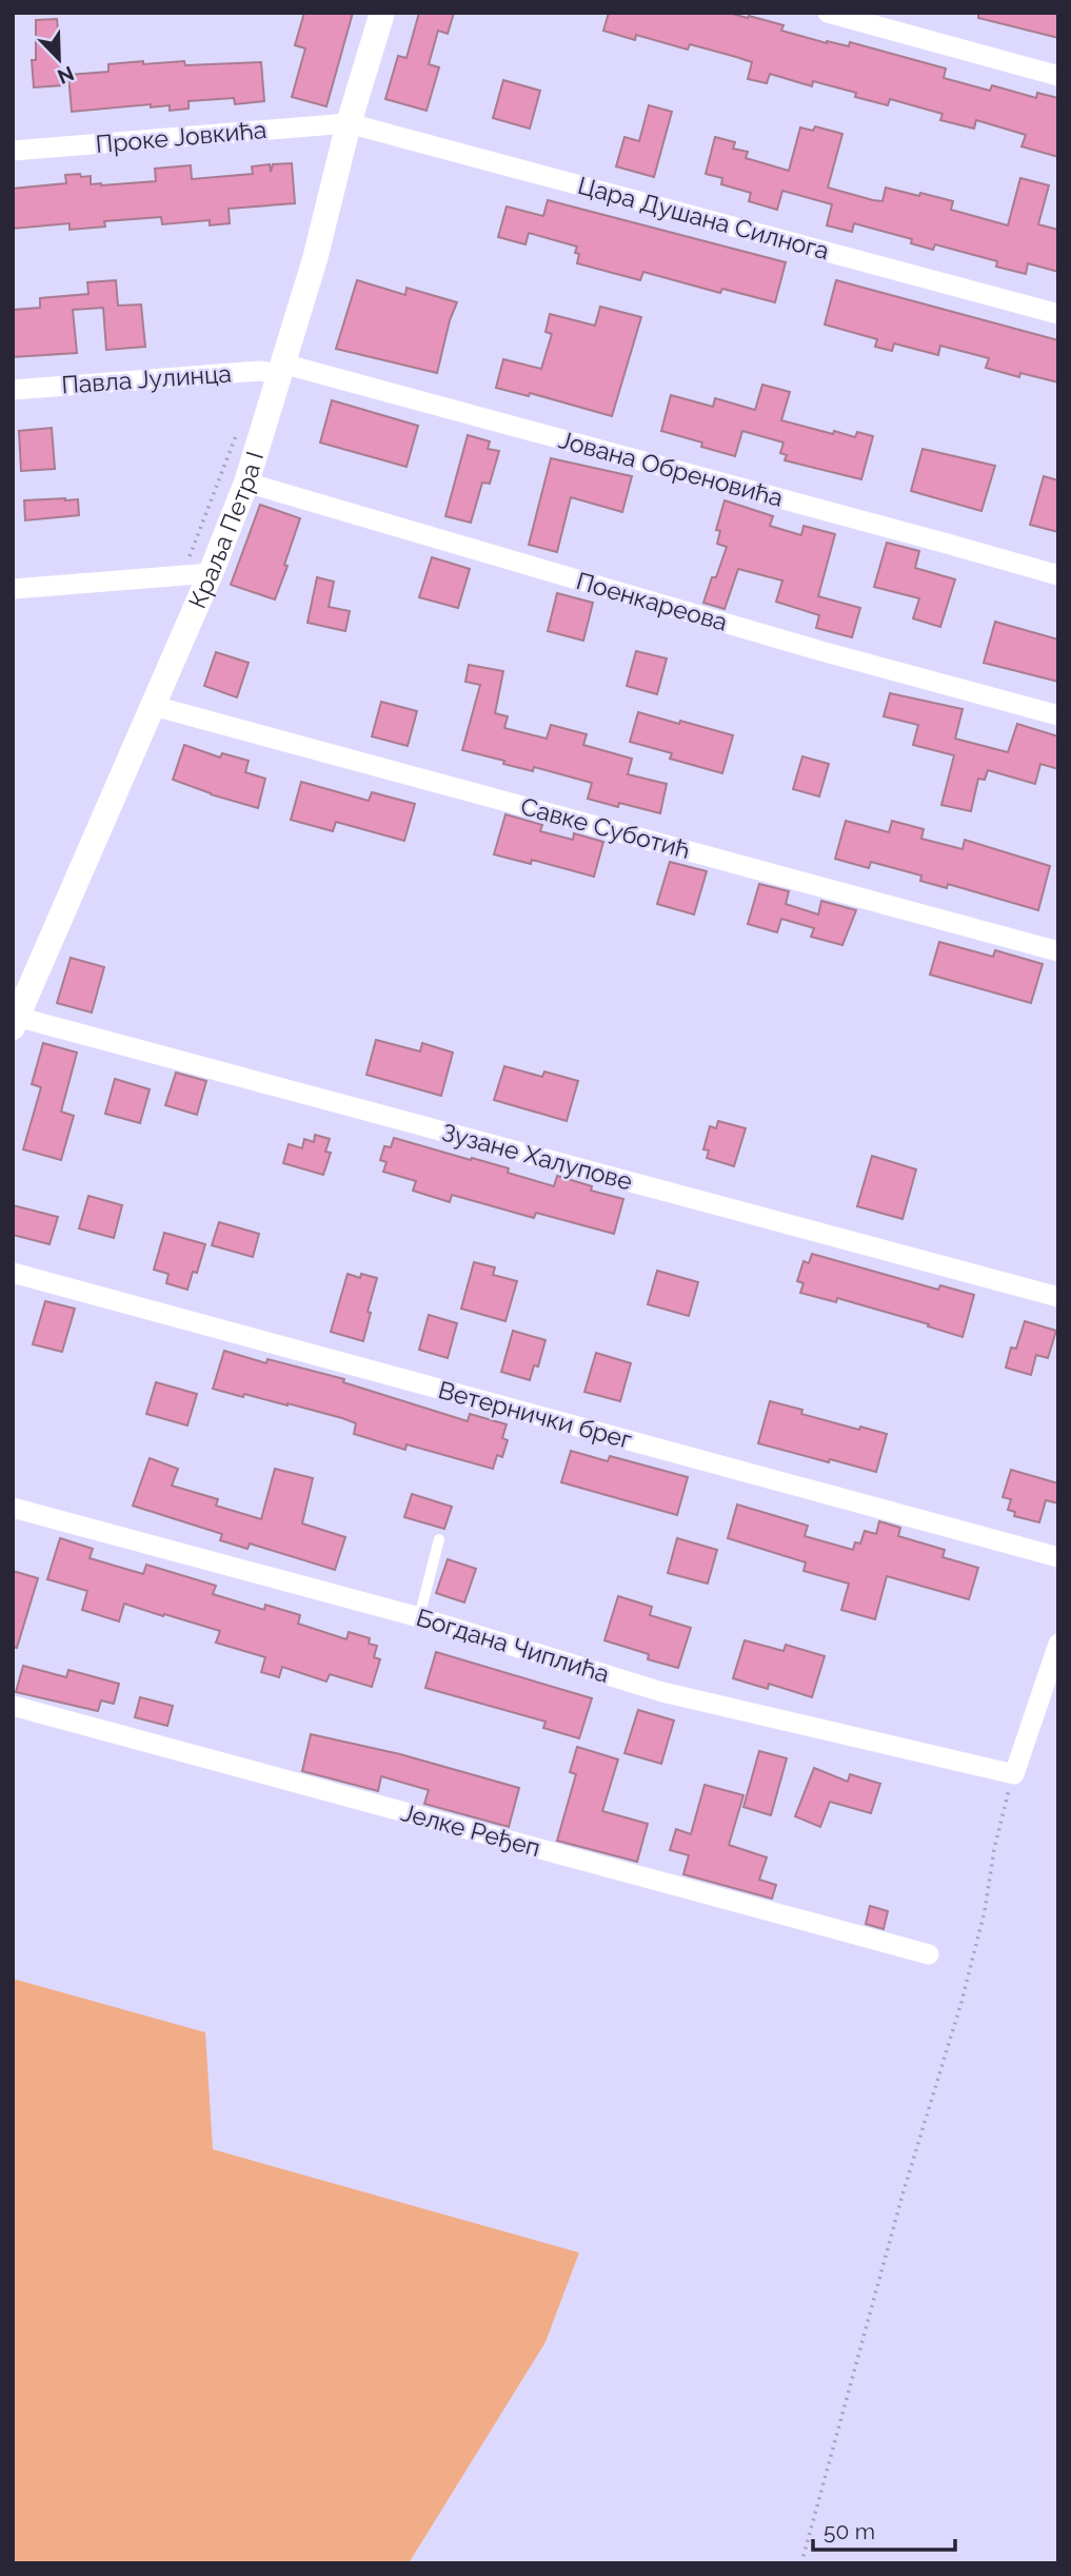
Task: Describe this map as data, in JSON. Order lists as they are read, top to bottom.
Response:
{
  "streets": {
    "street": [
      "Проке Јовкића",
      "Цара Душана Силнога",
      "Павла Јулинца",
      "Јована Обреновића",
      "Краља Петра I",
      "Поенкареова",
      "Савке Суботић",
      "Зузане Халупове",
      "Ветернички брег",
      "Богдана Чиплића",
      "Јелке Ређеп"
    ]
  },
  "crossings": [
    ["Проке Јовкића", "Цара Душана Силнога"],
    ["Проке Јовкића", "Краља Петра I"],
    ["Цара Душана Силнога", "Краља Петра I"],
    ["Павла Јулинца", "Јована Обреновића"],
    ["Павла Јулинца", "Краља Петра I"],
    ["Јована Обреновића", "Краља Петра I"],
    ["Краља Петра I", "Поенкареова"],
    ["Краља Петра I", "Савке Суботић"],
    ["Краља Петра I", "Зузане Халупове"]
  ],
  "scale_bar": "50 m",
  "north": "bottom right"
}
